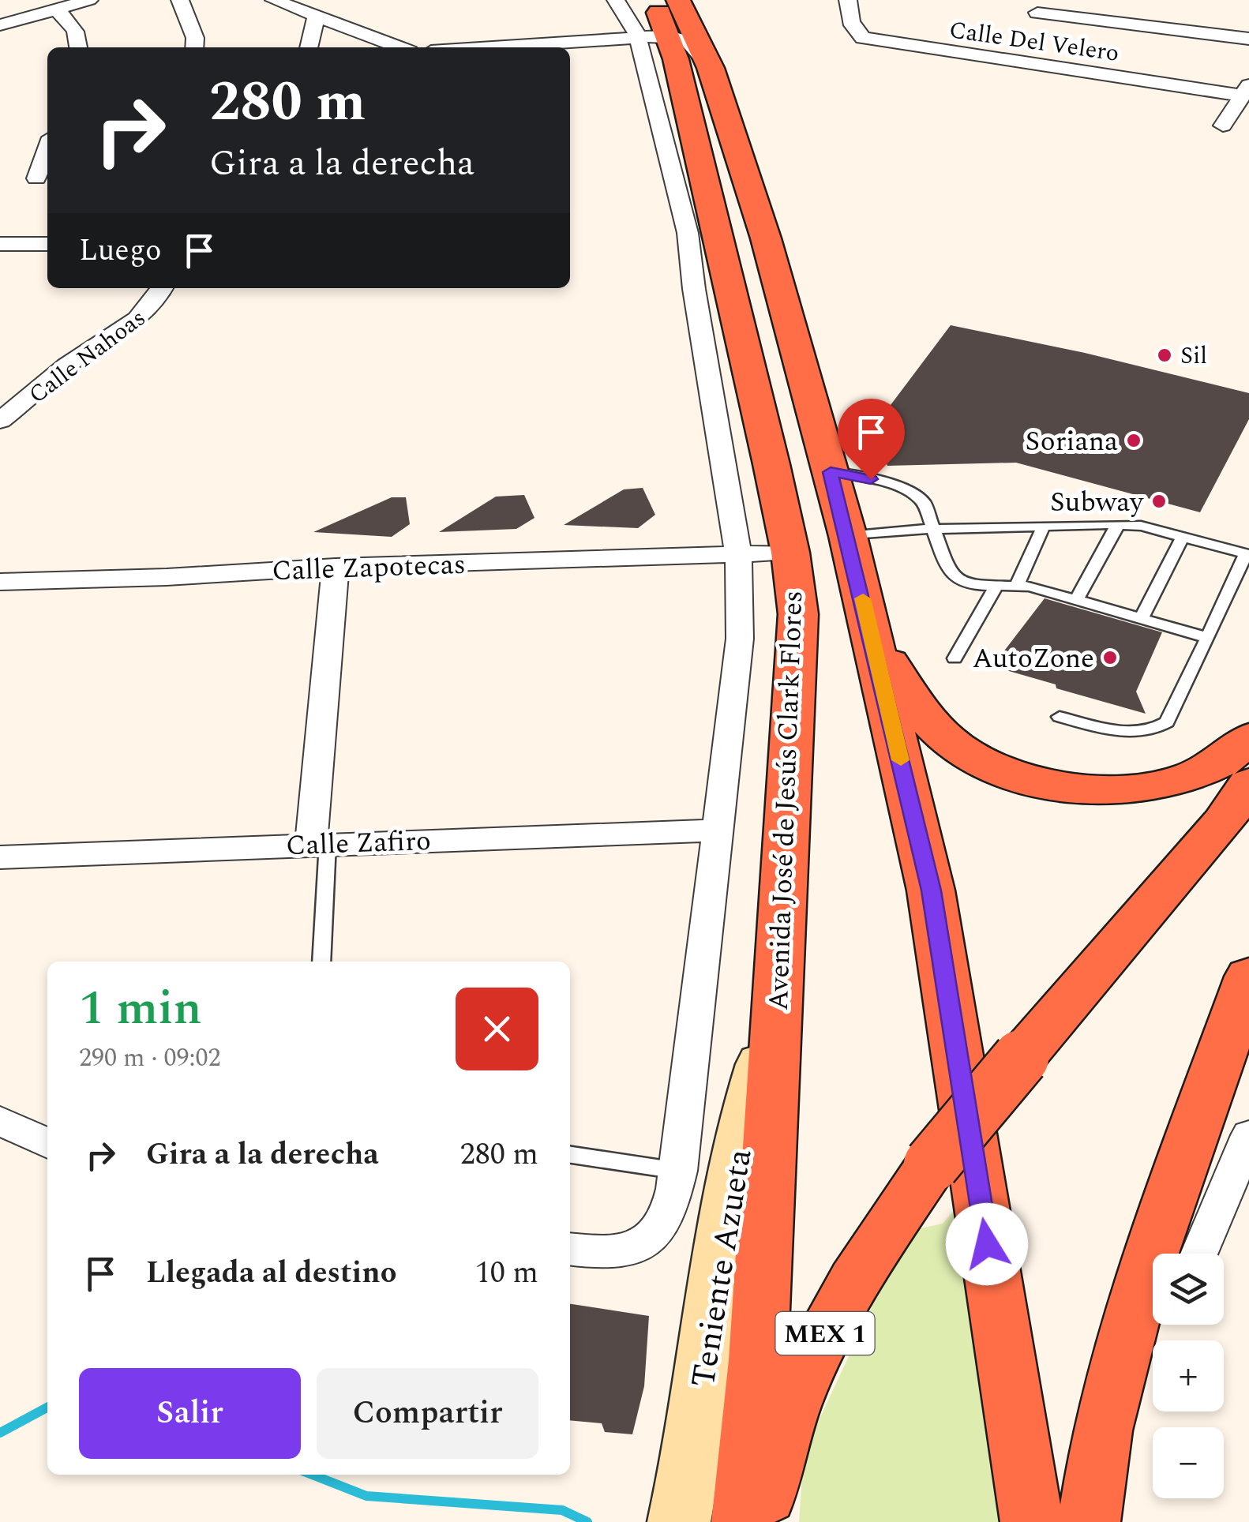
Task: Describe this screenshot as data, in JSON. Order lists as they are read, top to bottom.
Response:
{
  "streets": {
    "highway": ["Avenida José de Jesús Clark Flores", "MEX 1"],
    "street": [
      "Calle Del Velero",
      "Calle Nahoas",
      "Calle Zapotecas",
      "Calle Zafiro",
      "Teniente Azueta"
    ]
  },
  "crossings": [
    ["Calle Zapotecas", "Avenida José de Jesús Clark Flores"],
    ["Avenida José de Jesús Clark Flores", "Teniente Azueta"]
  ],
  "places": [
    "Sil",
    "Soriana",
    "Subway",
    "AutoZone"
  ],
  "page": {
    "turn": ["280 m", "Gira a la derecha"],
    "then": "Luego",
    "heading": ["1 min", "290 m · 09:02"],
    "list": [
      {
        "name": "Gira a la derecha",
        "value": "280 m"
      },
      {
        "name": "Llegada al destino",
        "value": "10 m"
      }
    ],
    "map_buttons": ["+", "−"],
    "buttons": ["Salir", "Compartir"]
  }
}
